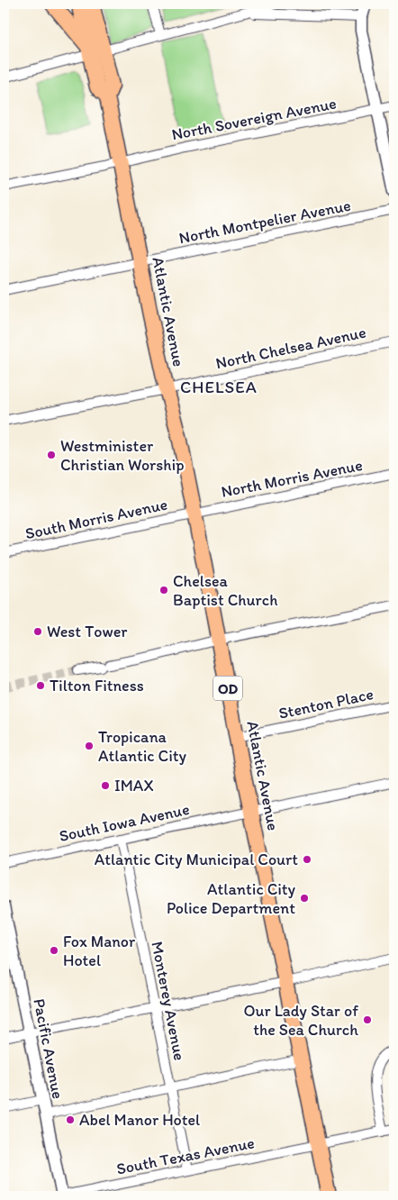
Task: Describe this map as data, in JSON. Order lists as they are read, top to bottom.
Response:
{
  "streets": {
    "main road": ["Atlantic Avenue", "OD"],
    "street": [
      "North Sovereign Avenue",
      "North Montpelier Avenue",
      "North Chelsea Avenue",
      "North Morris Avenue",
      "South Morris Avenue",
      "Stenton Place",
      "South Iowa Avenue",
      "Monterey Avenue",
      "Pacific Avenue",
      "South Texas Avenue"
    ]
  },
  "crossings": [
    ["North Sovereign Avenue", "Atlantic Avenue"],
    ["North Montpelier Avenue", "Atlantic Avenue"],
    ["Atlantic Avenue", "North Chelsea Avenue"],
    ["Atlantic Avenue", "North Morris Avenue"],
    ["Atlantic Avenue", "South Morris Avenue"],
    ["Atlantic Avenue", "OD"],
    ["Atlantic Avenue", "Stenton Place"],
    ["Atlantic Avenue", "South Iowa Avenue"],
    ["Atlantic Avenue", "South Texas Avenue"],
    ["North Morris Avenue", "South Morris Avenue"],
    ["South Iowa Avenue", "Monterey Avenue"],
    ["Monterey Avenue", "South Texas Avenue"],
    ["Pacific Avenue", "South Texas Avenue"]
  ],
  "districts": ["CHELSEA"],
  "places": [
    "Westminister Christian Worship",
    "Chelsea Baptist Church",
    "West Tower",
    "Tilton Fitness",
    "Tropicana Atlantic City",
    "IMAX",
    "Atlantic City Municipal Court",
    "Atlantic City Police Department",
    "Fox Manor Hotel",
    "Our Lady Star of the Sea Church",
    "Abel Manor Hotel"
  ]
}
